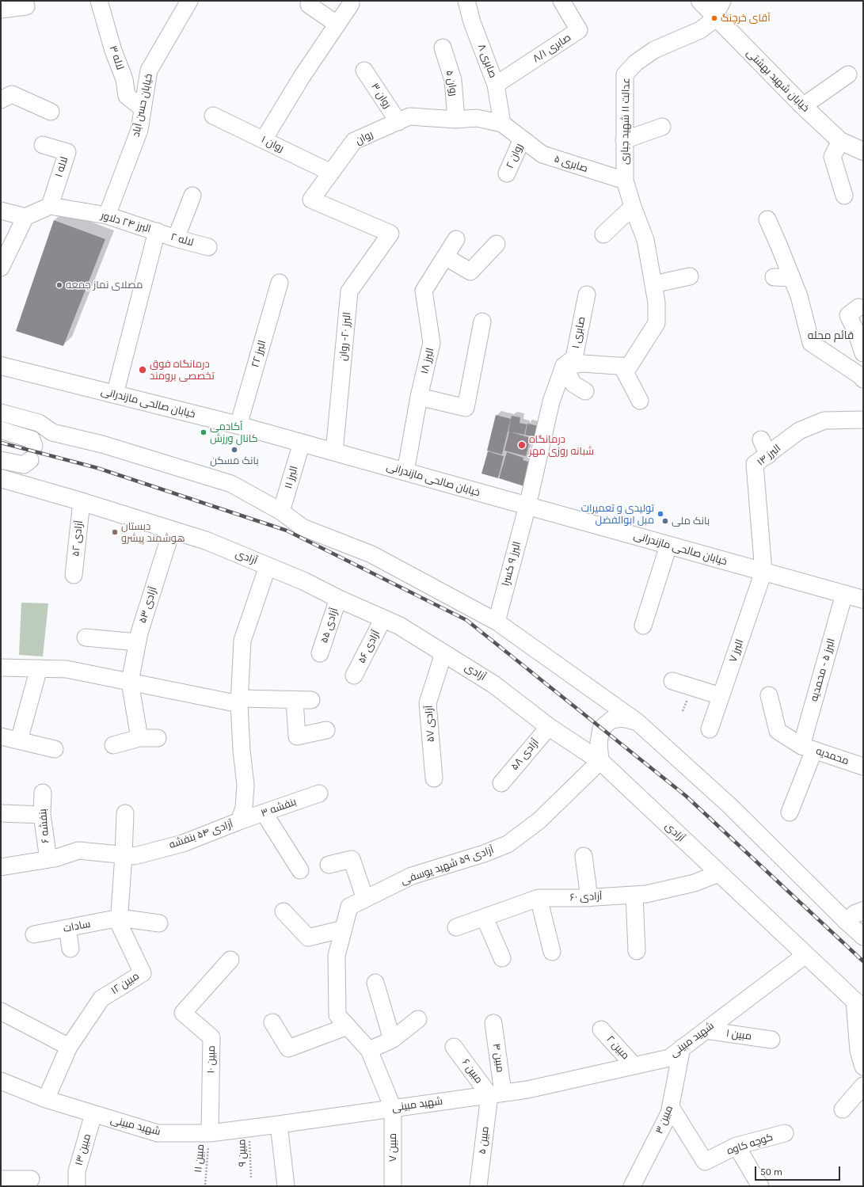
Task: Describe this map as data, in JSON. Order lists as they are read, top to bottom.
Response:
{
  "streets": {
    "main road": ["خیابان شهید بهشتی", "خیابان صالحی مازندرانی", "آزادی"],
    "street": [
      "صابری ۸/۱",
      "لاله ۳",
      "صابری ۸",
      "روان ۵",
      "روان ۳",
      "خیابان حسن آباد",
      "عدالت ۱۱ شهید جباری",
      "روان",
      "روان ۱",
      "روان ۲",
      "صابری ۵",
      "لاله ۱",
      "البرز ۲۴ دلاور",
      "لاله ۲",
      "صابری ۱",
      "البرز ۲۰- روان",
      "البرز ۲۲",
      "البرز ۱۸",
      "البرز ۱۴",
      "البرز ۱۱",
      "آزادی ۵۲",
      "البرز ۹ کسرا",
      "آزادی ۵۳",
      "آزادی ۵۵",
      "آزادی ۵۶",
      "البرز ۷",
      "البرز ۵ - محمدیه",
      "آزادی ۵۷",
      "آزادی ۵۸",
      "محمدیه",
      "بنفشه ۳",
      "بنفشه ۶",
      "آزادی ۵۴ بنفشه",
      "آزادی ۵۹ شهید یوسفی",
      "آزادی ۶۰",
      "سادات",
      "مبین ۱۲",
      "مبین ۱",
      "شهید مبینی",
      "مبین ۲",
      "مبین ۴",
      "مبین ۱۰",
      "مبین ۶",
      "مبین ۳",
      "مبین ۵",
      "کوچه کاوه",
      "مبین ۷",
      "مبین ۱۳"
    ],
    "path": ["مبین ۹", "مبین ۱۱"]
  },
  "crossings": [
    ["صابری ۸/۱", "صابری ۸"],
    ["لاله ۳", "خیابان حسن آباد"],
    ["صابری ۸", "روان"],
    ["خیابان شهید بهشتی", "عدالت ۱۱ شهید جباری"],
    ["روان ۵", "روان"],
    ["روان ۳", "روان"],
    ["خیابان حسن آباد", "البرز ۲۴ دلاور"],
    ["عدالت ۱۱ شهید جباری", "صابری ۵"],
    ["روان", "روان ۱"],
    ["روان", "روان ۲"],
    ["روان", "صابری ۵"],
    ["روان", "البرز ۲۰- روان"],
    ["روان ۲", "صابری ۵"],
    ["لاله ۱", "البرز ۲۴ دلاور"],
    ["البرز ۲۴ دلاور", "لاله ۲"],
    ["البرز ۲۴ دلاور", "خیابان صالحی مازندرانی"],
    ["صابری ۱", "البرز ۹ کسرا"],
    ["البرز ۲۰- روان", "خیابان صالحی مازندرانی"],
    ["البرز ۲۲", "خیابان صالحی مازندرانی"],
    ["البرز ۱۸", "خیابان صالحی مازندرانی"],
    ["خیابان صالحی مازندرانی", "البرز ۱۴"],
    ["خیابان صالحی مازندرانی", "البرز ۱۱"],
    ["خیابان صالحی مازندرانی", "البرز ۹ کسرا"],
    ["خیابان صالحی مازندرانی", "البرز ۷"],
    ["خیابان صالحی مازندرانی", "البرز ۵ - محمدیه"],
    ["البرز ۱۴", "البرز ۷"],
    ["آزادی ۵۲", "آزادی"],
    ["آزادی", "آزادی ۵۳"],
    ["آزادی", "آزادی ۵۵"],
    ["آزادی", "آزادی ۵۶"],
    ["آزادی", "آزادی ۵۷"],
    ["آزادی", "آزادی ۵۸"],
    ["آزادی", "آزادی ۵۴ بنفشه"],
    ["آزادی", "آزادی ۵۹ شهید یوسفی"],
    ["آزادی", "آزادی ۶۰"],
    ["آزادی", "شهید مبینی"],
    ["البرز ۵ - محمدیه", "محمدیه"],
    ["بنفشه ۳", "آزادی ۵۴ بنفشه"],
    ["بنفشه ۶", "آزادی ۵۴ بنفشه"],
    ["آزادی ۵۴ بنفشه", "مبین ۱۲"],
    ["آزادی ۵۹ شهید یوسفی", "شهید مبینی"],
    ["آزادی ۵۹ شهید یوسفی", "مبین ۷"],
    ["سادات", "مبین ۱۲"],
    ["مبین ۱۲", "شهید مبینی"],
    ["مبین ۱", "شهید مبینی"],
    ["شهید مبینی", "مبین ۲"],
    ["شهید مبینی", "مبین ۴"],
    ["شهید مبینی", "مبین ۱۰"],
    ["شهید مبینی", "مبین ۶"],
    ["شهید مبینی", "مبین ۳"],
    ["شهید مبینی", "مبین ۵"],
    ["شهید مبینی", "مبین ۷"],
    ["شهید مبینی", "مبین ۱۳"],
    ["شهید مبینی", "مبین ۹"],
    ["شهید مبینی", "مبین ۱۱"],
    ["مبین ۴", "مبین ۶"],
    ["مبین ۴", "مبین ۵"],
    ["مبین ۱۰", "مبین ۱۱"],
    ["مبین ۶", "مبین ۵"],
    ["مبین ۳", "کوچه کاوه"]
  ],
  "districts": ["قائم محله"],
  "places": [
    "آقای خرچنگ",
    "مصلای نماز جمعه",
    "درمانگاه فوق تخصصی برومند",
    "آکادمی کانال ورزش",
    "درمانگاه شبانه روزی مهر",
    "بانک مسکن",
    "تولیدی و تعمیرات مبل ابوالفضل",
    "بانک ملی",
    "دبستان هوشمند پیشرو"
  ],
  "scale_bar": "50 m"
}
